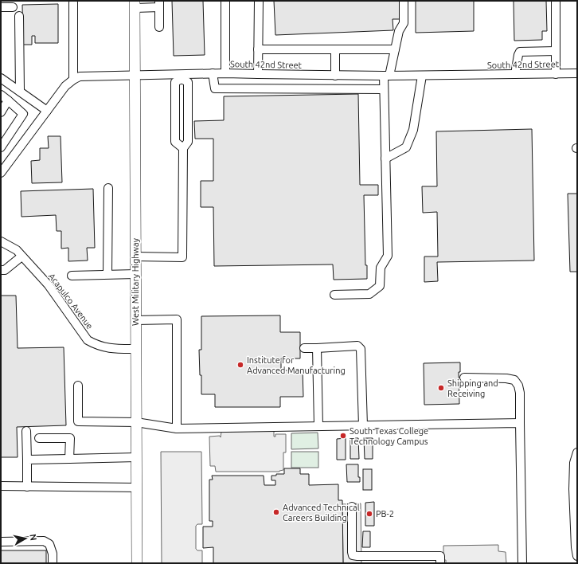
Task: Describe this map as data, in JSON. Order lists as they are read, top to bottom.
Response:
{
  "streets": {
    "main road": ["West Military Highway"],
    "street": ["South 42nd Street", "Acapulco Avenue"]
  },
  "crossings": [
    ["South 42nd Street", "West Military Highway"],
    ["West Military Highway", "Acapulco Avenue"]
  ],
  "places": [
    "Institute for Advanced Manufacturing",
    "Shipping and Receiving",
    "South Texas College Technology Campus",
    "Advanced Technical Careers Building",
    "PB-2"
  ],
  "north": "right"
}
